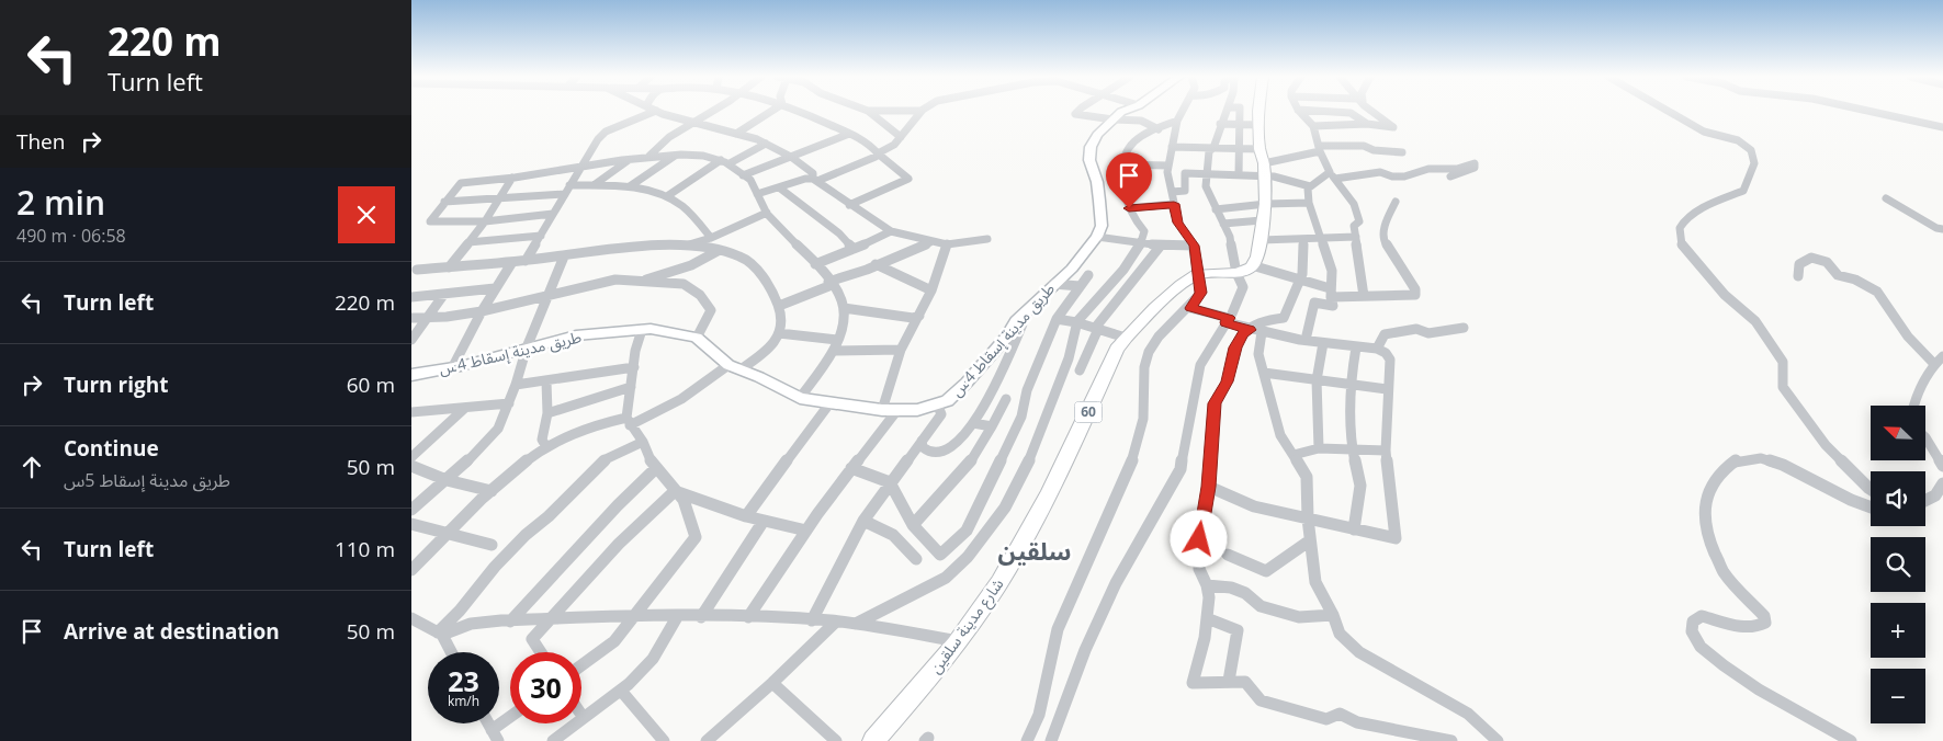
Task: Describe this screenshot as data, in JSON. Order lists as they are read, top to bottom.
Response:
{
  "streets": {
    "main road": ["60", "شارع مدينة سلقين"],
    "street": ["طريق مدينة إسقاط 4س"]
  },
  "districts": ["سلقين"],
  "north": "top left",
  "page": {
    "turn": ["220 m", "Turn left"],
    "then": "Then",
    "heading": ["2 min", "490 m · 06:58"],
    "list": [
      {
        "name": "Turn left",
        "value": "220 m"
      },
      {
        "name": "Turn right",
        "value": "60 m"
      },
      {
        "name": "Continue",
        "note": "طريق مدينة إسقاط 5س",
        "value": "50 m"
      },
      {
        "name": "Turn left",
        "value": "110 m"
      },
      {
        "name": "Arrive at destination",
        "value": "50 m"
      }
    ],
    "map_buttons": ["+", "−"],
    "speed": "23 km/h",
    "limit": "30"
  }
}
